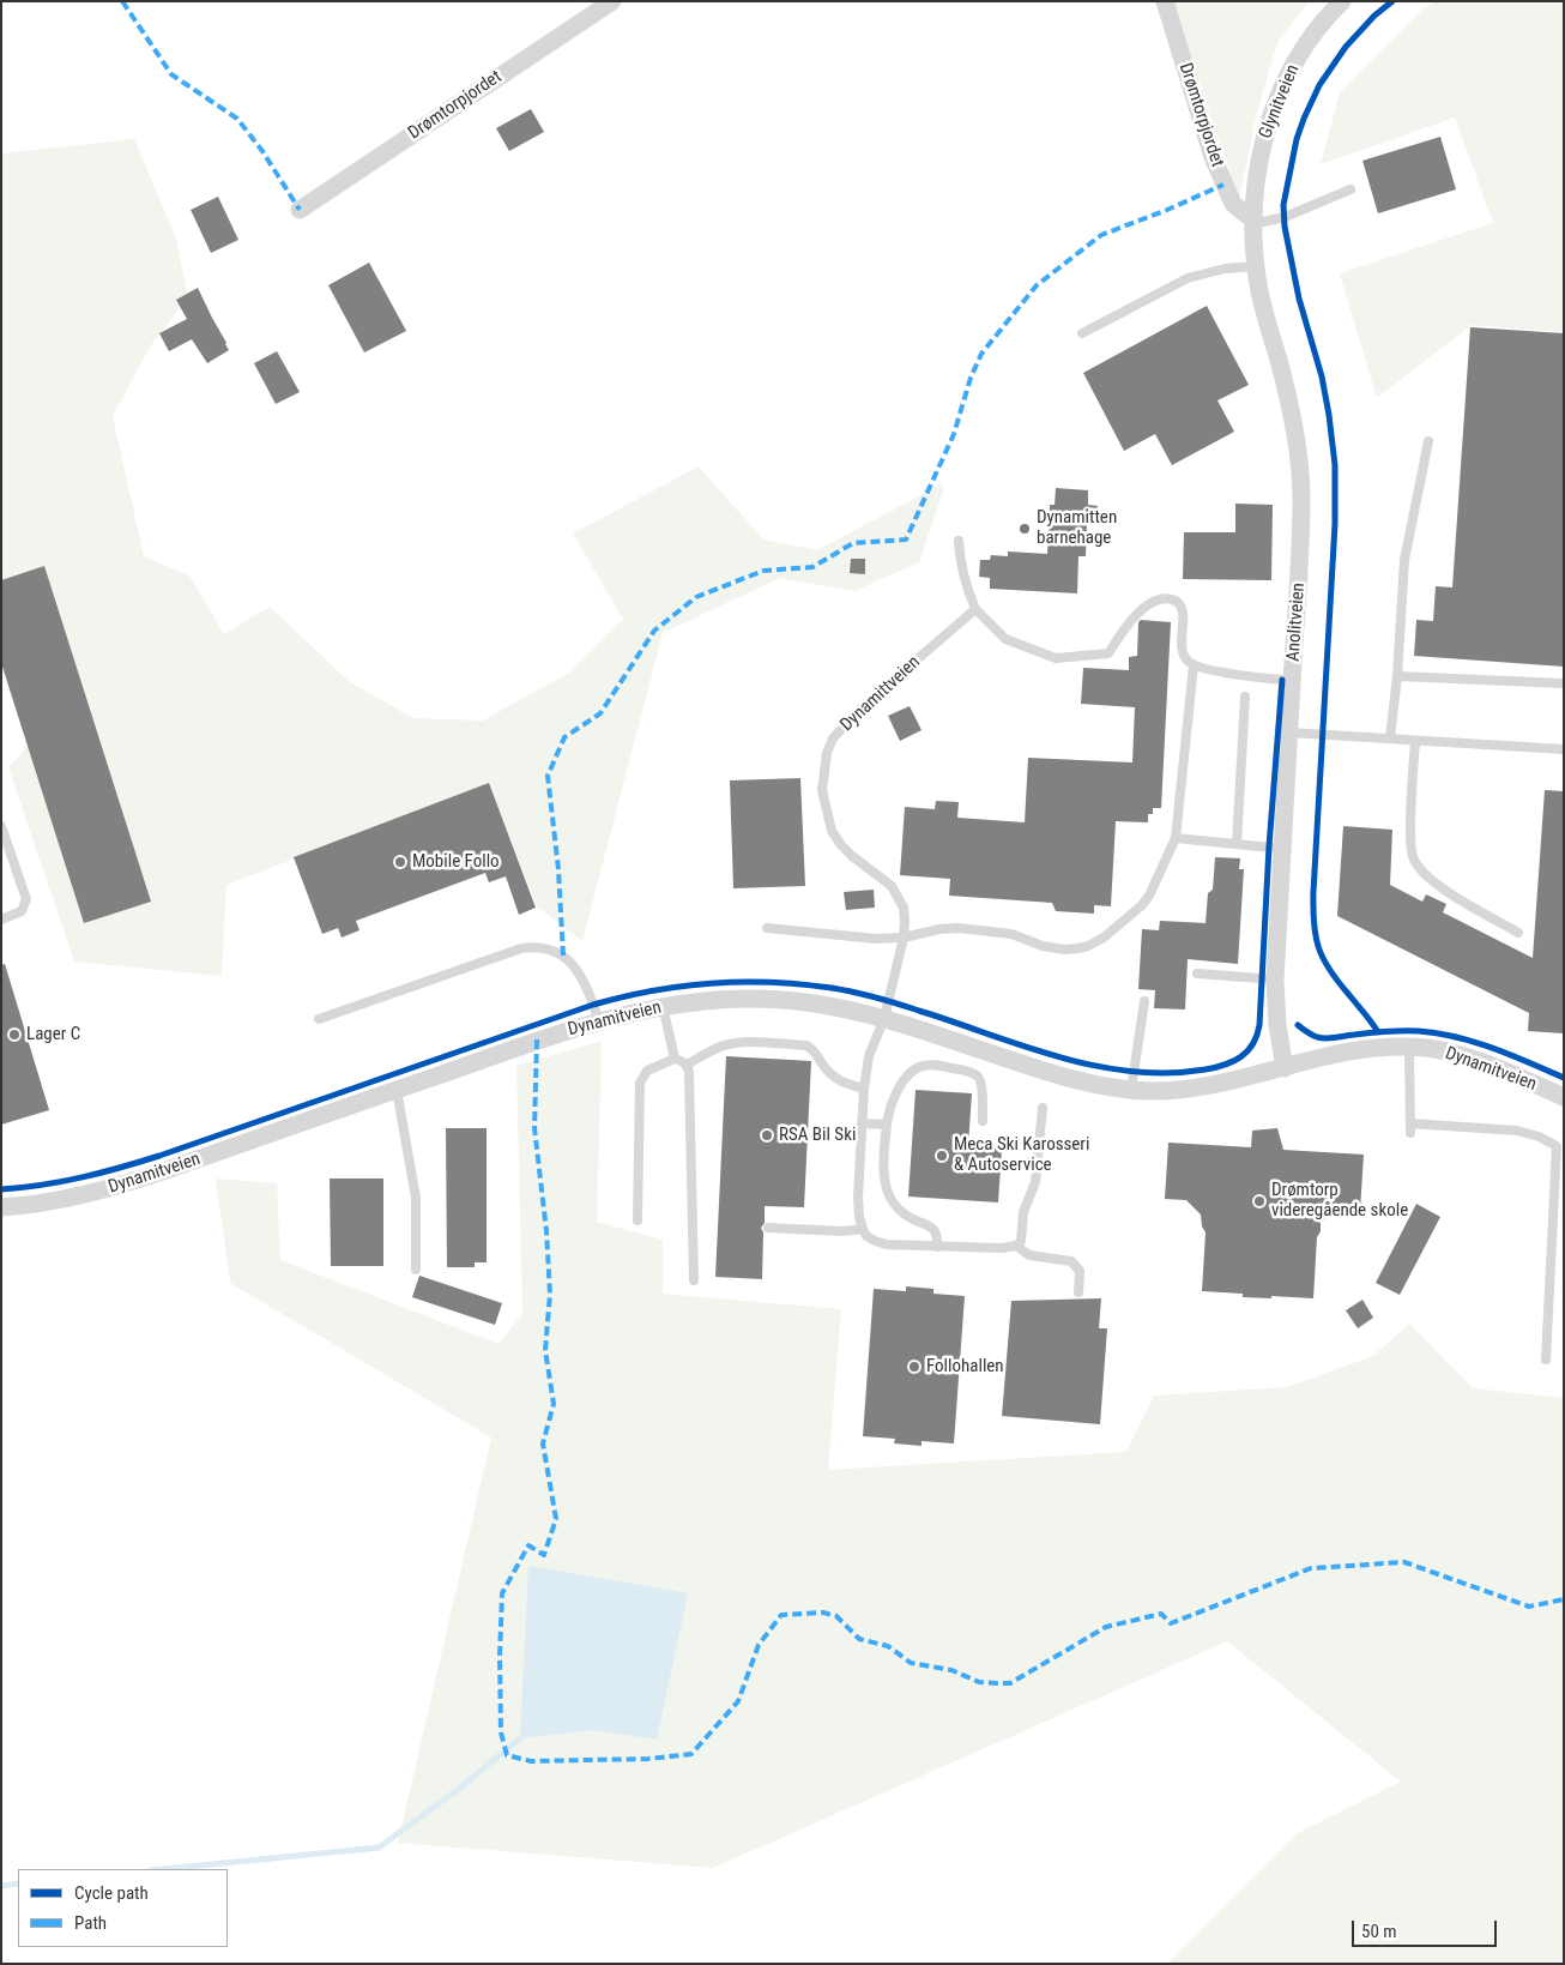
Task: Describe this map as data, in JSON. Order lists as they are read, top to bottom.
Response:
{
  "streets": {
    "street": [
      "Glynitveien",
      "Drømtorpjordet",
      "Anolitveien",
      "Dynamitveien"
    ],
    "lane": ["Dynamittveien"]
  },
  "crossings": [
    ["Glynitveien", "Drømtorpjordet"],
    ["Glynitveien", "Anolitveien"],
    ["Drømtorpjordet", "Anolitveien"],
    ["Anolitveien", "Dynamitveien"],
    ["Dynamittveien", "Dynamitveien"]
  ],
  "places": [
    "Dynamitten barnehage",
    "Mobile Follo",
    "Lager C",
    "RSA Bil Ski",
    "Meca Ski Karosseri & Autoservice",
    "Drømtorp videregående skole",
    "Follohallen"
  ],
  "legend": ["Cycle path", "Path"],
  "scale_bar": "50 m"
}
